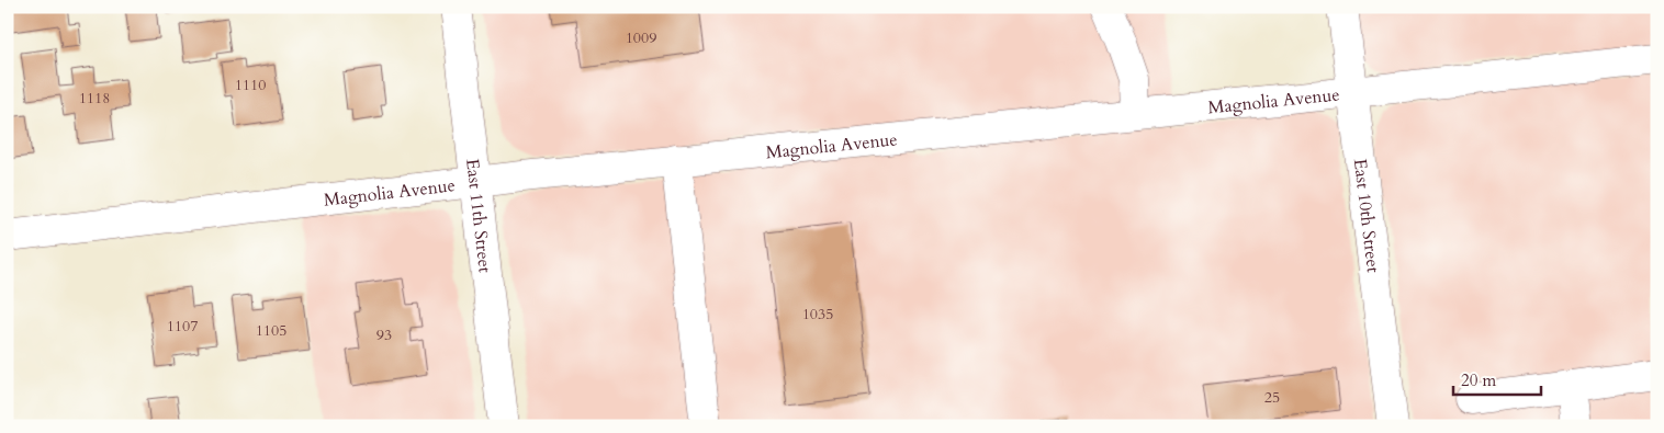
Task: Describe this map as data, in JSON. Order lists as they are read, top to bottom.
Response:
{
  "streets": {
    "street": ["Magnolia Avenue", "East 11th Street", "East 10th Street"]
  },
  "crossings": [
    ["Magnolia Avenue", "East 11th Street"],
    ["Magnolia Avenue", "East 10th Street"]
  ],
  "house_numbers": [
    "1009",
    "1110",
    "1118",
    "1035",
    "1107",
    "1105",
    "93",
    "25"
  ],
  "scale_bar": "20 m"
}
